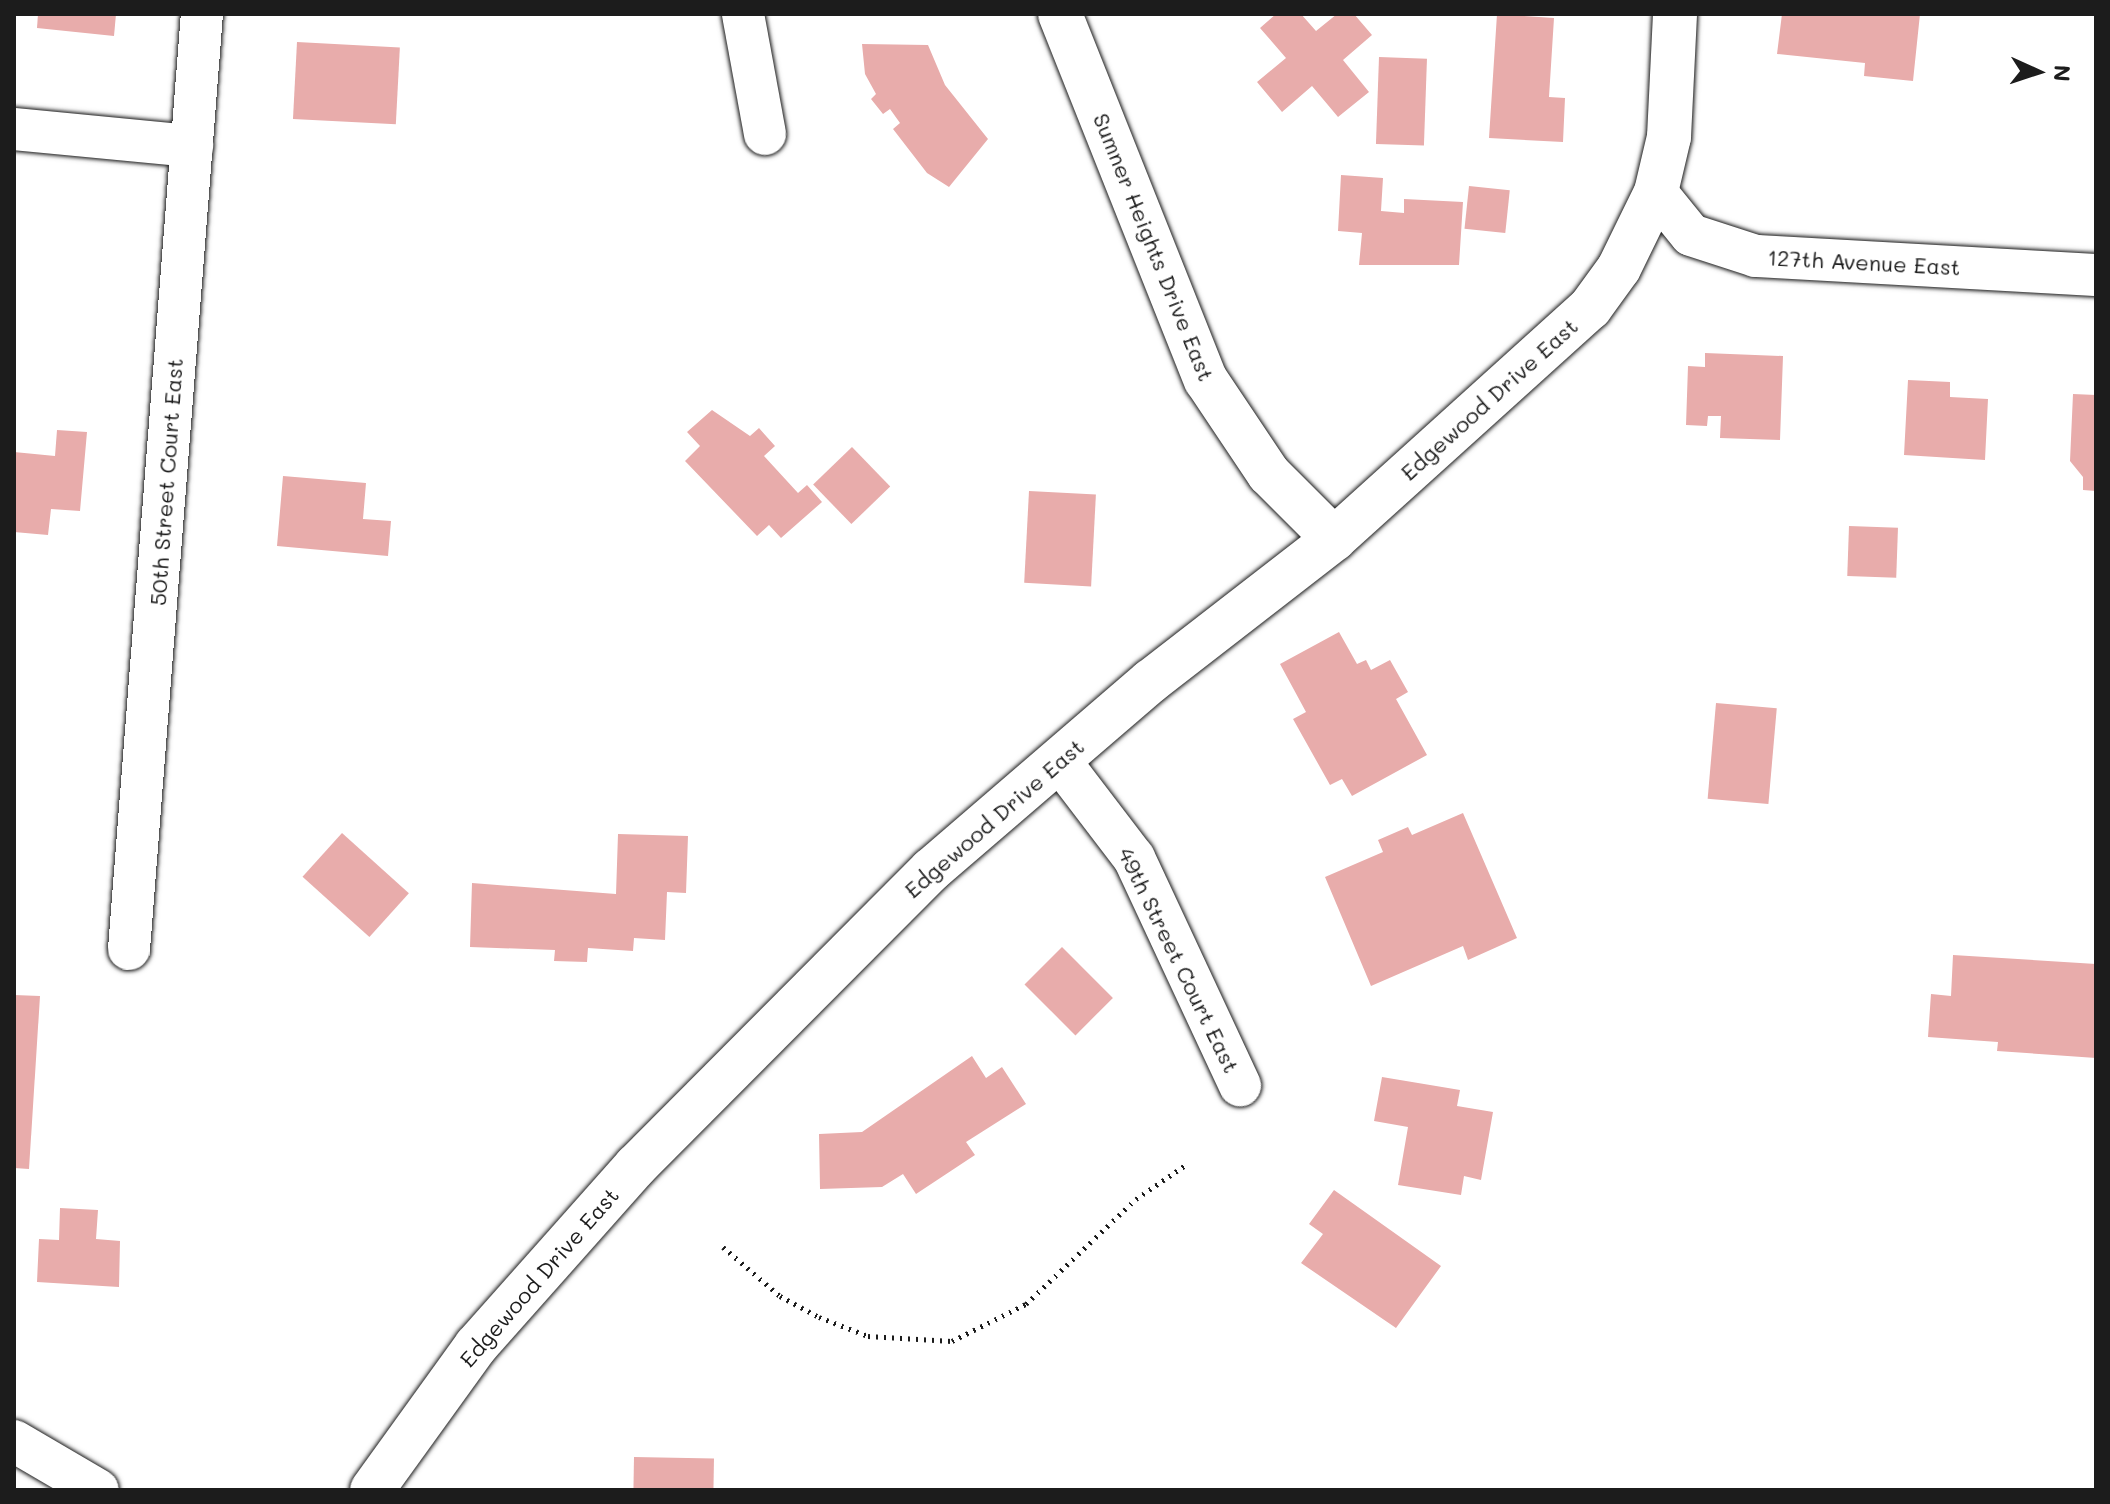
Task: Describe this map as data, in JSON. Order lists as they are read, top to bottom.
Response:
{
  "streets": {
    "street": [
      "Sumner Heights Drive East",
      "127th Avenue East",
      "Edgewood Drive East",
      "50th Street Court East",
      "49th Street Court East"
    ]
  },
  "crossings": [
    ["Sumner Heights Drive East", "Edgewood Drive East"],
    ["127th Avenue East", "Edgewood Drive East"],
    ["Edgewood Drive East", "49th Street Court East"]
  ],
  "north": "right"
}
